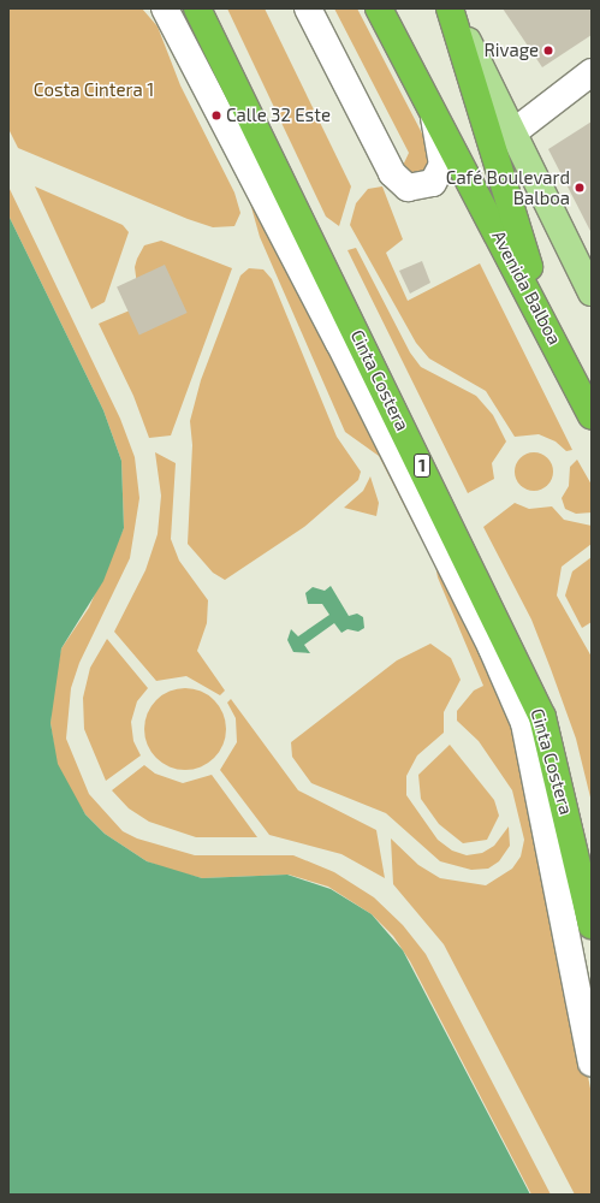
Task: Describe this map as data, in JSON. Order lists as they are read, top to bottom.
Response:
{
  "streets": {
    "highway": ["Avenida Balboa", "Cinta Costera", "1"]
  },
  "parks": ["Costa Cintera 1"],
  "places": ["Rivage", "Calle 32 Este", "Café Boulevard Balboa"]
}
